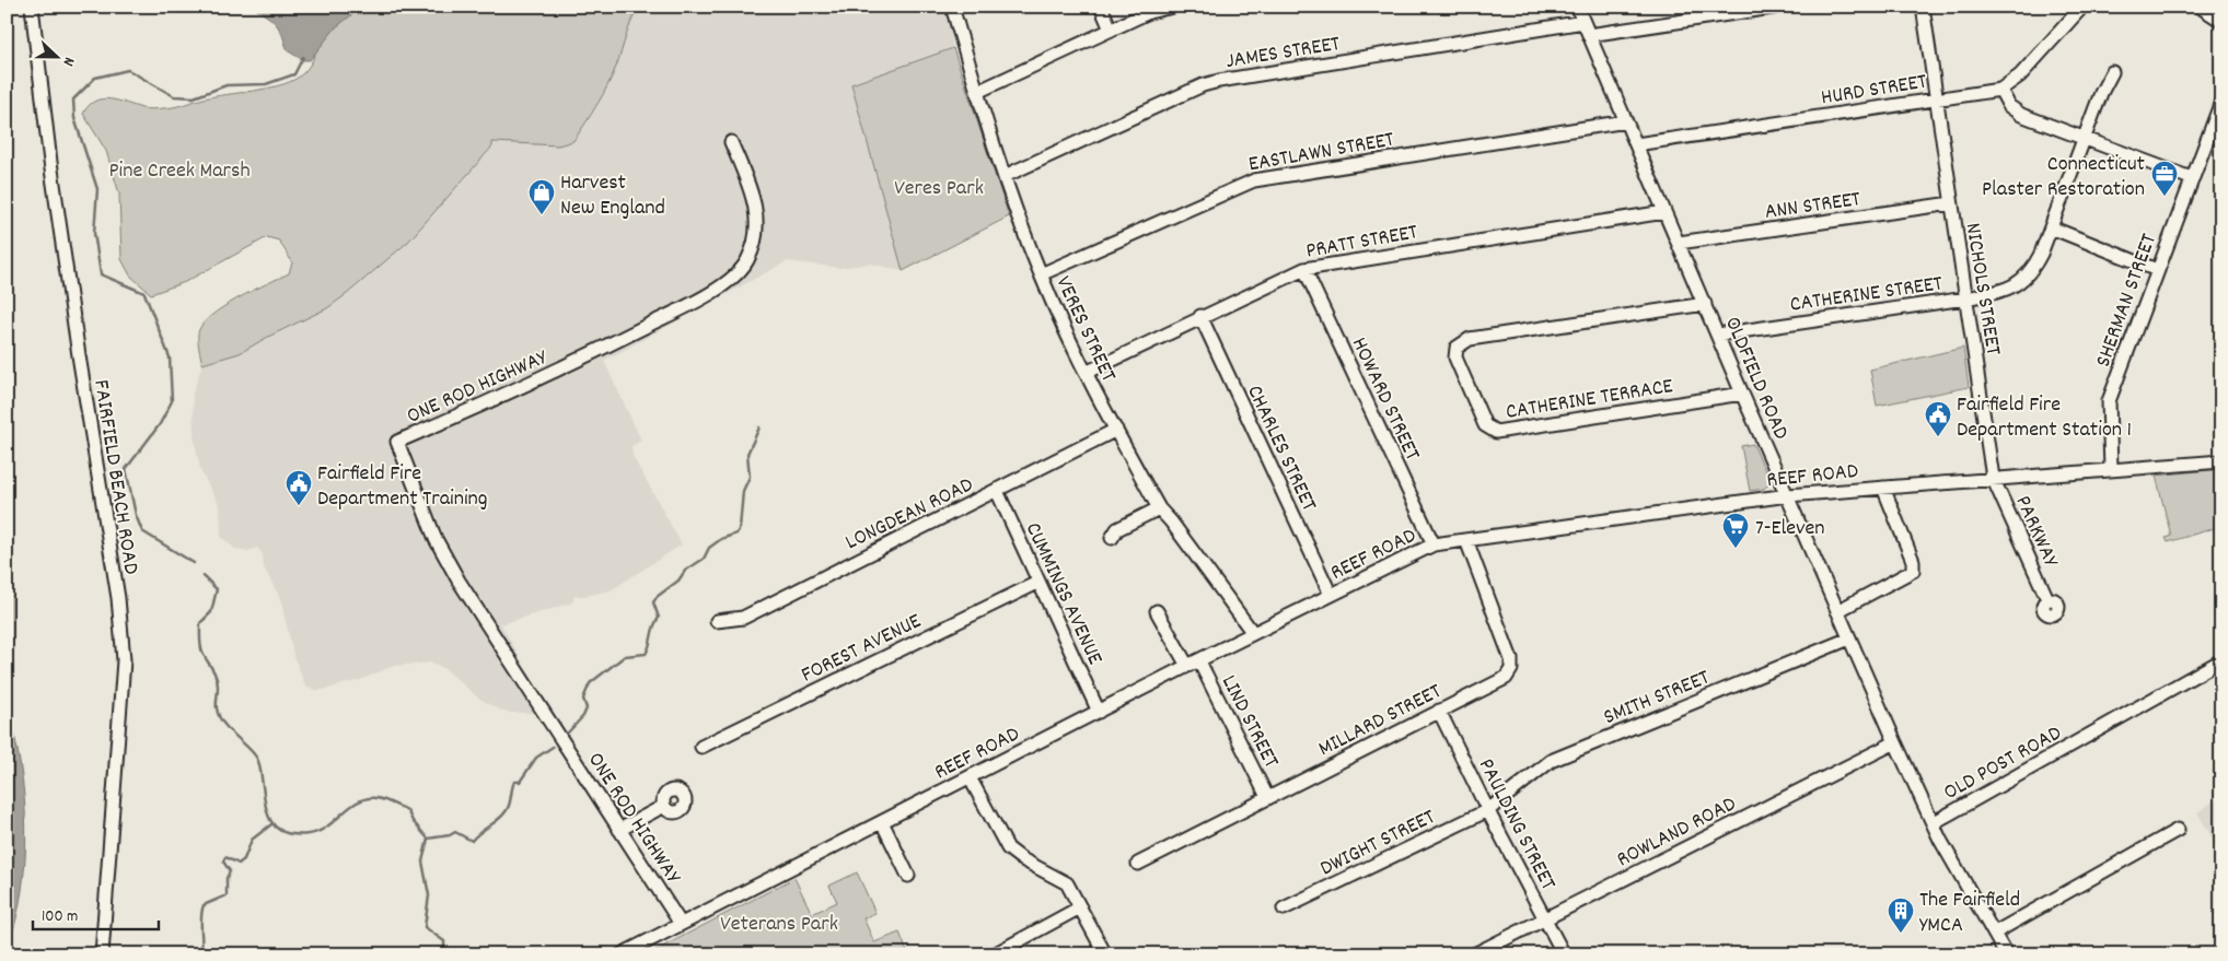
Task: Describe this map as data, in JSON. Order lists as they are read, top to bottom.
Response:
{
  "streets": {
    "street": [
      "JAMES STREET",
      "HURD STREET",
      "EASTLAWN STREET",
      "ANN STREET",
      "PRATT STREET",
      "NICHOLS STREET",
      "CATHERINE STREET",
      "SHERMAN STREET",
      "VERES STREET",
      "OLDFIELD ROAD",
      "ONE ROD HIGHWAY",
      "CATHERINE TERRACE",
      "HOWARD STREET",
      "CHARLES STREET",
      "REEF ROAD",
      "FAIRFIELD BEACH ROAD",
      "LONGDEAN ROAD",
      "PARKWAY",
      "CUMMINGS AVENUE",
      "FOREST AVENUE",
      "SMITH STREET",
      "MILLARD STREET",
      "LIND STREET",
      "OLD POST ROAD",
      "PAULDING STREET",
      "ROWLAND ROAD",
      "DWIGHT STREET"
    ]
  },
  "crossings": [
    ["JAMES STREET", "VERES STREET"],
    ["JAMES STREET", "OLDFIELD ROAD"],
    ["HURD STREET", "NICHOLS STREET"],
    ["HURD STREET", "OLDFIELD ROAD"],
    ["EASTLAWN STREET", "VERES STREET"],
    ["EASTLAWN STREET", "OLDFIELD ROAD"],
    ["ANN STREET", "NICHOLS STREET"],
    ["ANN STREET", "OLDFIELD ROAD"],
    ["PRATT STREET", "VERES STREET"],
    ["PRATT STREET", "OLDFIELD ROAD"],
    ["PRATT STREET", "HOWARD STREET"],
    ["PRATT STREET", "CHARLES STREET"],
    ["NICHOLS STREET", "CATHERINE STREET"],
    ["NICHOLS STREET", "REEF ROAD"],
    ["NICHOLS STREET", "PARKWAY"],
    ["CATHERINE STREET", "OLDFIELD ROAD"],
    ["SHERMAN STREET", "REEF ROAD"],
    ["VERES STREET", "REEF ROAD"],
    ["VERES STREET", "LONGDEAN ROAD"],
    ["OLDFIELD ROAD", "CATHERINE TERRACE"],
    ["OLDFIELD ROAD", "REEF ROAD"],
    ["OLDFIELD ROAD", "SMITH STREET"],
    ["OLDFIELD ROAD", "OLD POST ROAD"],
    ["OLDFIELD ROAD", "ROWLAND ROAD"],
    ["ONE ROD HIGHWAY", "REEF ROAD"],
    ["HOWARD STREET", "REEF ROAD"],
    ["CHARLES STREET", "REEF ROAD"],
    ["REEF ROAD", "PARKWAY"],
    ["REEF ROAD", "CUMMINGS AVENUE"],
    ["REEF ROAD", "MILLARD STREET"],
    ["REEF ROAD", "LIND STREET"],
    ["LONGDEAN ROAD", "CUMMINGS AVENUE"],
    ["CUMMINGS AVENUE", "FOREST AVENUE"],
    ["SMITH STREET", "PAULDING STREET"],
    ["SMITH STREET", "DWIGHT STREET"],
    ["MILLARD STREET", "LIND STREET"],
    ["MILLARD STREET", "PAULDING STREET"],
    ["PAULDING STREET", "ROWLAND ROAD"],
    ["PAULDING STREET", "DWIGHT STREET"]
  ],
  "parks": ["Pine Creek Marsh", "Veres Park", "Veterans Park"],
  "places": {
    "office": ["Connecticut Plaster Restoration"],
    "shop": ["Harvest New England"],
    "public building": ["Fairfield Fire Department Station 1", "Fairfield Fire Department Training"],
    "supermarket": ["7-Eleven"],
    "building": ["The Fairfield YMCA"]
  },
  "scale_bar": "100 m",
  "north": "right"
}
